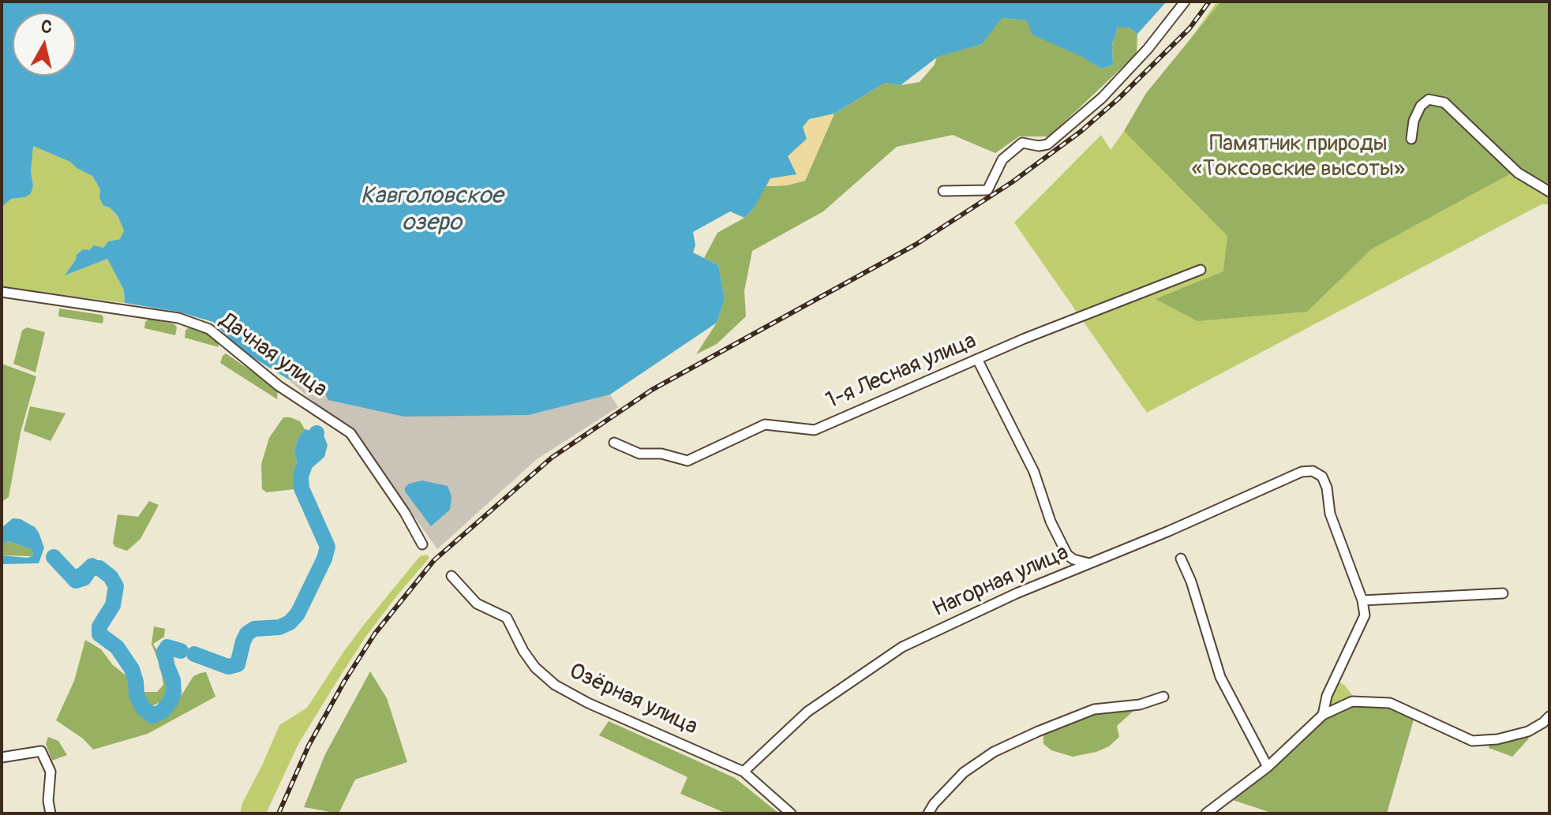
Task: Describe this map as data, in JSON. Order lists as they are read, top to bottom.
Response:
{
  "streets": {
    "street": [
      "Дачная улица",
      "1-я Лесная улица",
      "Нагорная улица",
      "Озёрная улица"
    ]
  },
  "crossings": [
    ["Нагорная улица", "Озёрная улица"]
  ],
  "water": ["Кавголовское озеро"],
  "parks": ["Памятник природы «Токсовские высоты»"],
  "north": "top"
}
